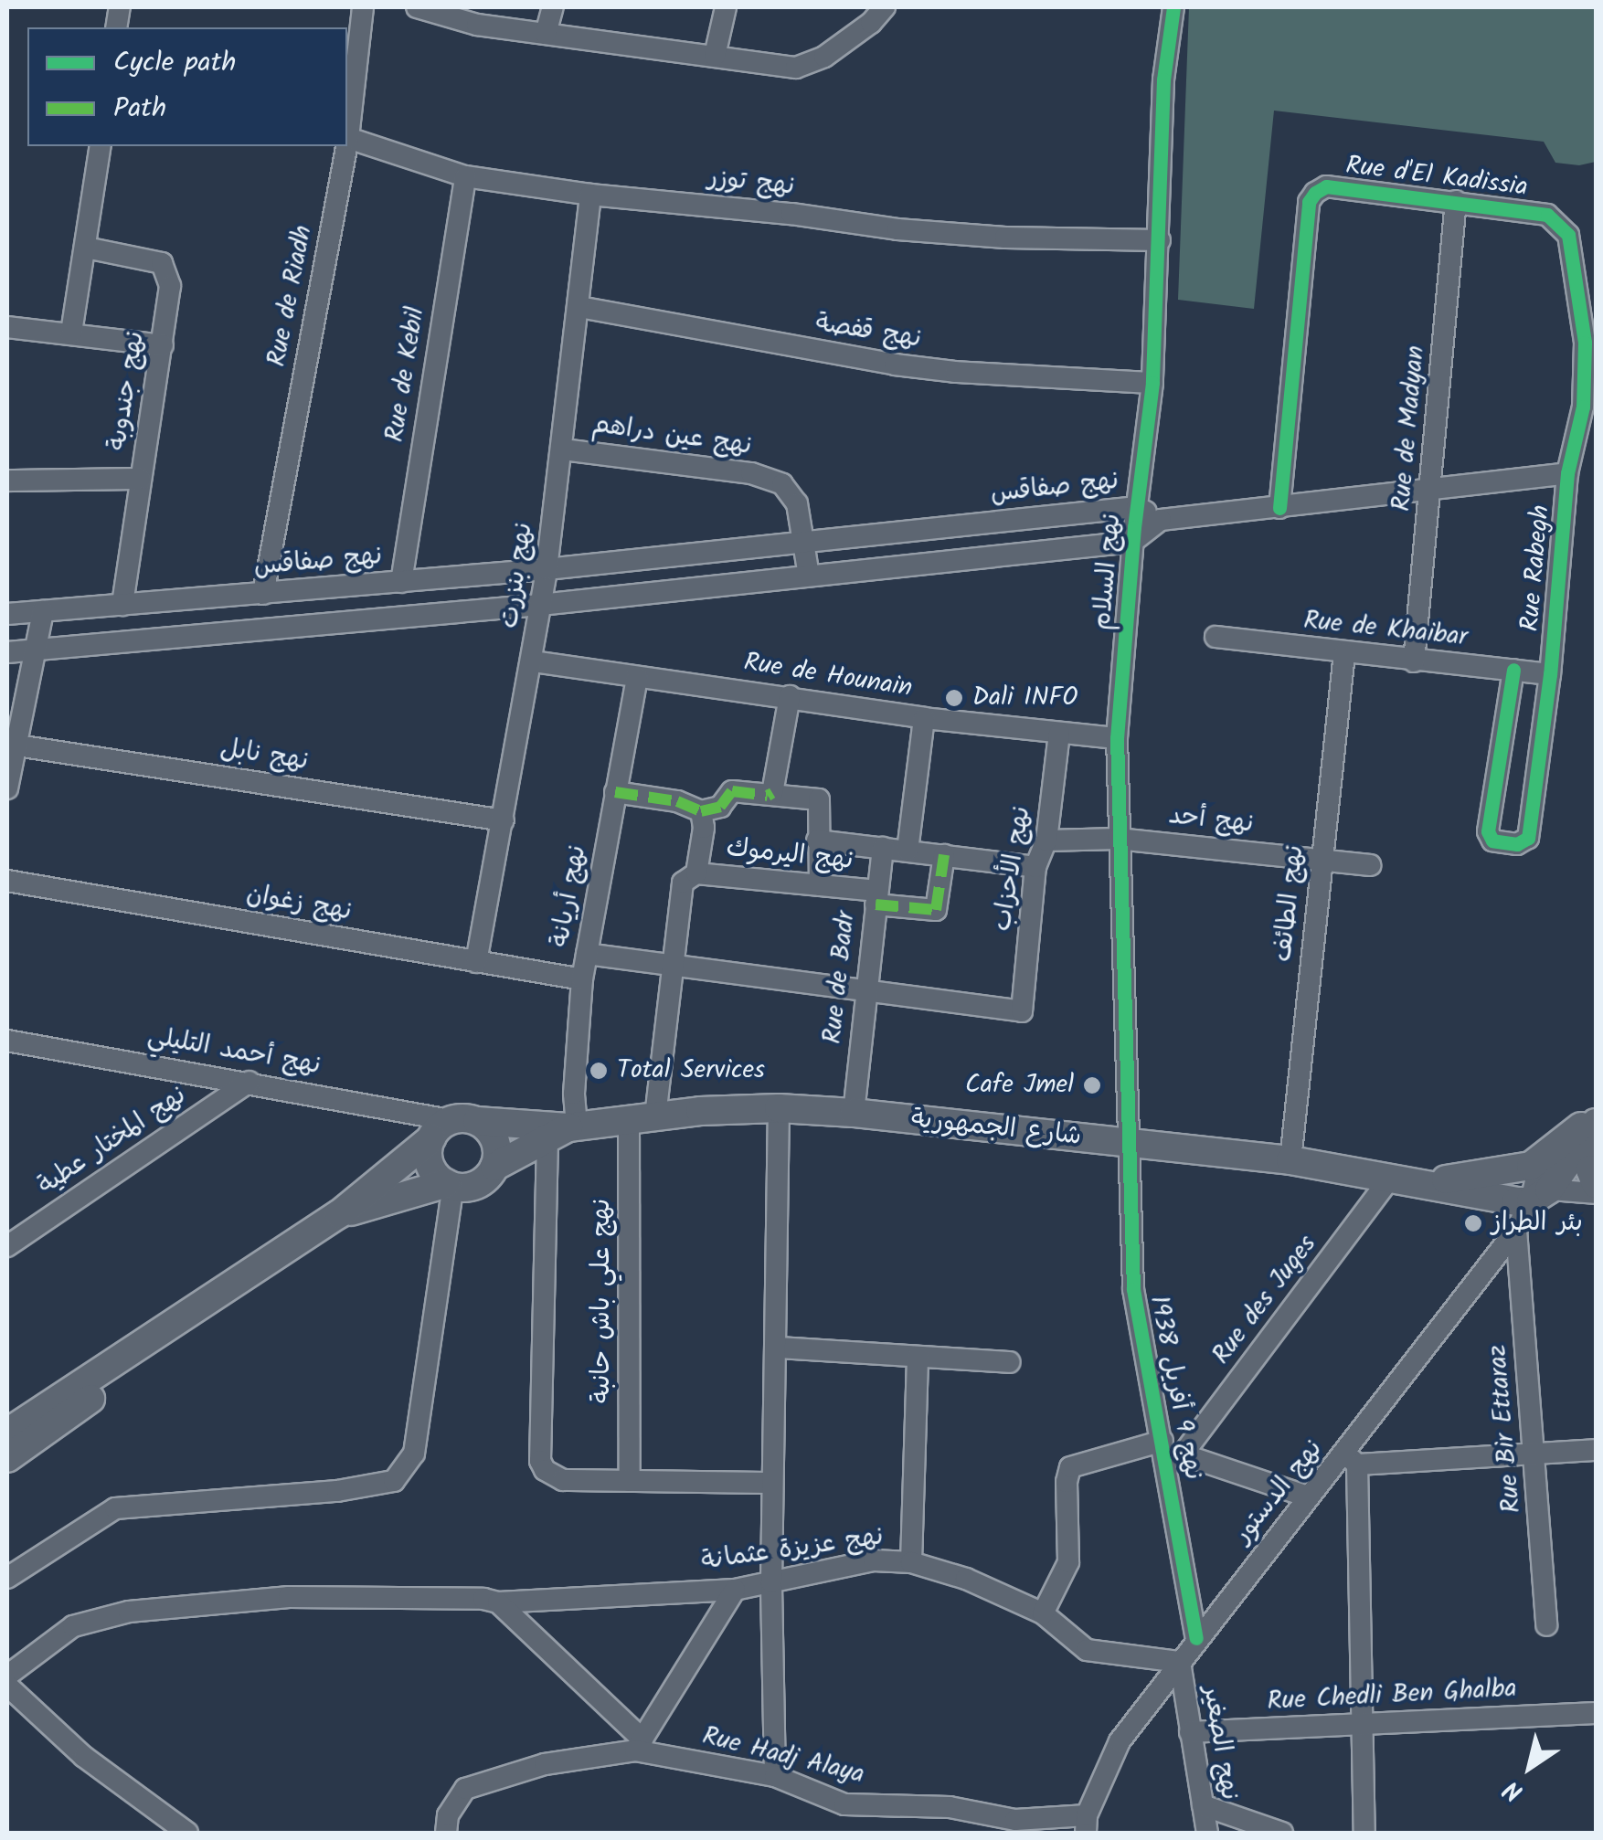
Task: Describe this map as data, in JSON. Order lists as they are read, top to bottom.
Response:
{
  "streets": {
    "main road": ["شارع الجمهورية"],
    "street": [
      "Rue d'El Kadissia",
      "نهج توزر",
      "Rue de Riadh",
      "نهج قفصة",
      "Rue de Kebil",
      "نهج جندوبة",
      "Rue de Madyan",
      "نهج عين دراهم",
      "نهج صفاقس",
      "Rue Rabegh",
      "نهج السلام",
      "نهج بنزرت",
      "Rue de Khaibar",
      "Rue de Hounain",
      "نهج نابل",
      "نهج أحد",
      "نهج اليرموك",
      "نهج الأحزاب",
      "نهج أريانة",
      "نهج زغوان",
      "نهج الطائف",
      "Rue de Badr",
      "نهج أحمد التليلي",
      "نهج المختار عطية",
      "Rue des Juges",
      "نهج علي باش حانبة",
      "نهج 9 أفريل 1938",
      "Rue Bir Ettaraz",
      "نهج الدستور",
      "نهج عزيزة عثمانة",
      "Rue Chedli Ben Ghalba",
      "نهج الصغير",
      "Rue Hadj Alaya"
    ]
  },
  "crossings": [
    ["Rue d'El Kadissia", "Rue de Madyan"],
    ["Rue d'El Kadissia", "Rue Rabegh"],
    ["نهج توزر", "Rue de Kebil"],
    ["نهج توزر", "نهج السلام"],
    ["نهج توزر", "نهج بنزرت"],
    ["Rue de Riadh", "نهج صفاقس"],
    ["نهج قفصة", "نهج السلام"],
    ["نهج قفصة", "نهج بنزرت"],
    ["Rue de Kebil", "نهج صفاقس"],
    ["نهج جندوبة", "نهج صفاقس"],
    ["Rue de Madyan", "Rue de Khaibar"],
    ["نهج عين دراهم", "نهج صفاقس"],
    ["نهج عين دراهم", "نهج بنزرت"],
    ["نهج صفاقس", "نهج السلام"],
    ["نهج صفاقس", "نهج بنزرت"],
    ["Rue Rabegh", "Rue de Khaibar"],
    ["نهج السلام", "Rue de Hounain"],
    ["نهج السلام", "نهج أحد"],
    ["نهج السلام", "شارع الجمهورية"],
    ["نهج السلام", "نهج 9 أفريل 1938"],
    ["نهج بنزرت", "Rue de Hounain"],
    ["نهج بنزرت", "نهج نابل"],
    ["نهج بنزرت", "نهج زغوان"],
    ["Rue de Khaibar", "نهج الطائف"],
    ["Rue de Hounain", "نهج الأحزاب"],
    ["Rue de Hounain", "نهج أريانة"],
    ["نهج أحد", "نهج الأحزاب"],
    ["نهج أحد", "نهج الطائف"],
    ["نهج اليرموك", "Rue de Badr"],
    ["نهج اليرموك", "نهج علي باش حانبة"],
    ["نهج الأحزاب", "Rue de Badr"],
    ["نهج أريانة", "نهج زغوان"],
    ["نهج أريانة", "شارع الجمهورية"],
    ["نهج أريانة", "نهج علي باش حانبة"],
    ["نهج الطائف", "شارع الجمهورية"],
    ["Rue de Badr", "شارع الجمهورية"],
    ["نهج أحمد التليلي", "نهج المختار عطية"],
    ["شارع الجمهورية", "Rue des Juges"],
    ["شارع الجمهورية", "نهج علي باش حانبة"],
    ["شارع الجمهورية", "نهج 9 أفريل 1938"],
    ["Rue des Juges", "نهج 9 أفريل 1938"],
    ["نهج 9 أفريل 1938", "نهج الدستور"],
    ["Rue Bir Ettaraz", "نهج الدستور"],
    ["نهج الدستور", "نهج عزيزة عثمانة"],
    ["نهج الدستور", "نهج الصغير"],
    ["نهج الدستور", "Rue Hadj Alaya"],
    ["نهج عزيزة عثمانة", "نهج الصغير"],
    ["Rue Chedli Ben Ghalba", "نهج الصغير"]
  ],
  "places": [
    "Dali INFO",
    "Total Services",
    "Cafe Jmel",
    "بئر الطراز"
  ],
  "legend": ["Cycle path", "Path"],
  "north": "bottom left"
}
